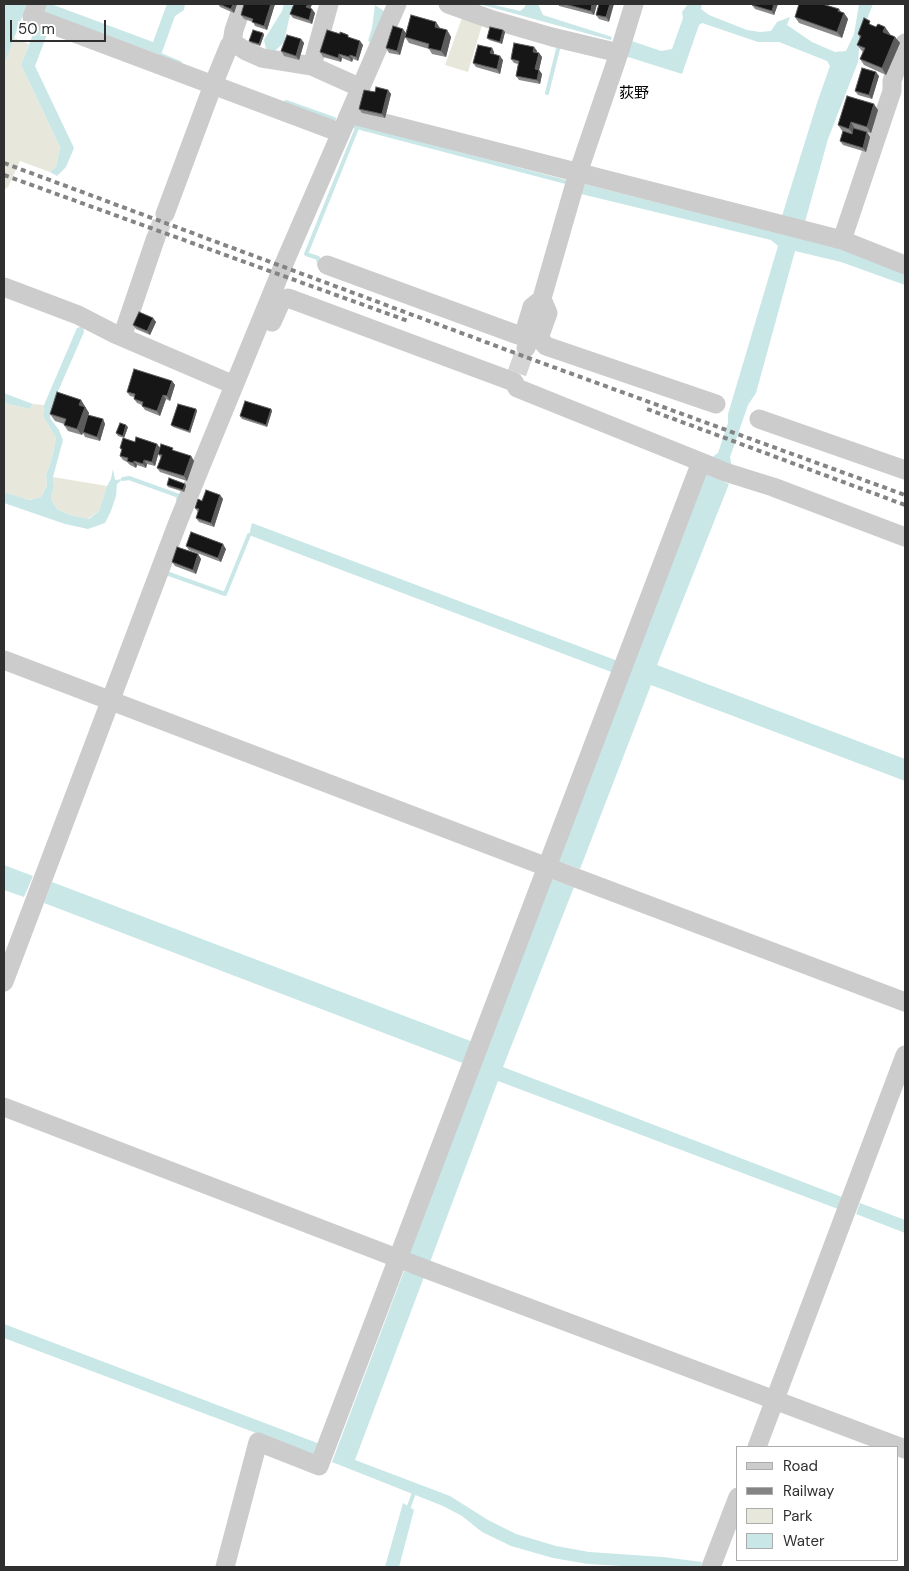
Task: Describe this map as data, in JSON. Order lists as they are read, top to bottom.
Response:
{
  "districts": ["荻野"],
  "legend": [
    "Road",
    "Railway",
    "Park",
    "Water"
  ],
  "scale_bar": "50 m"
}
